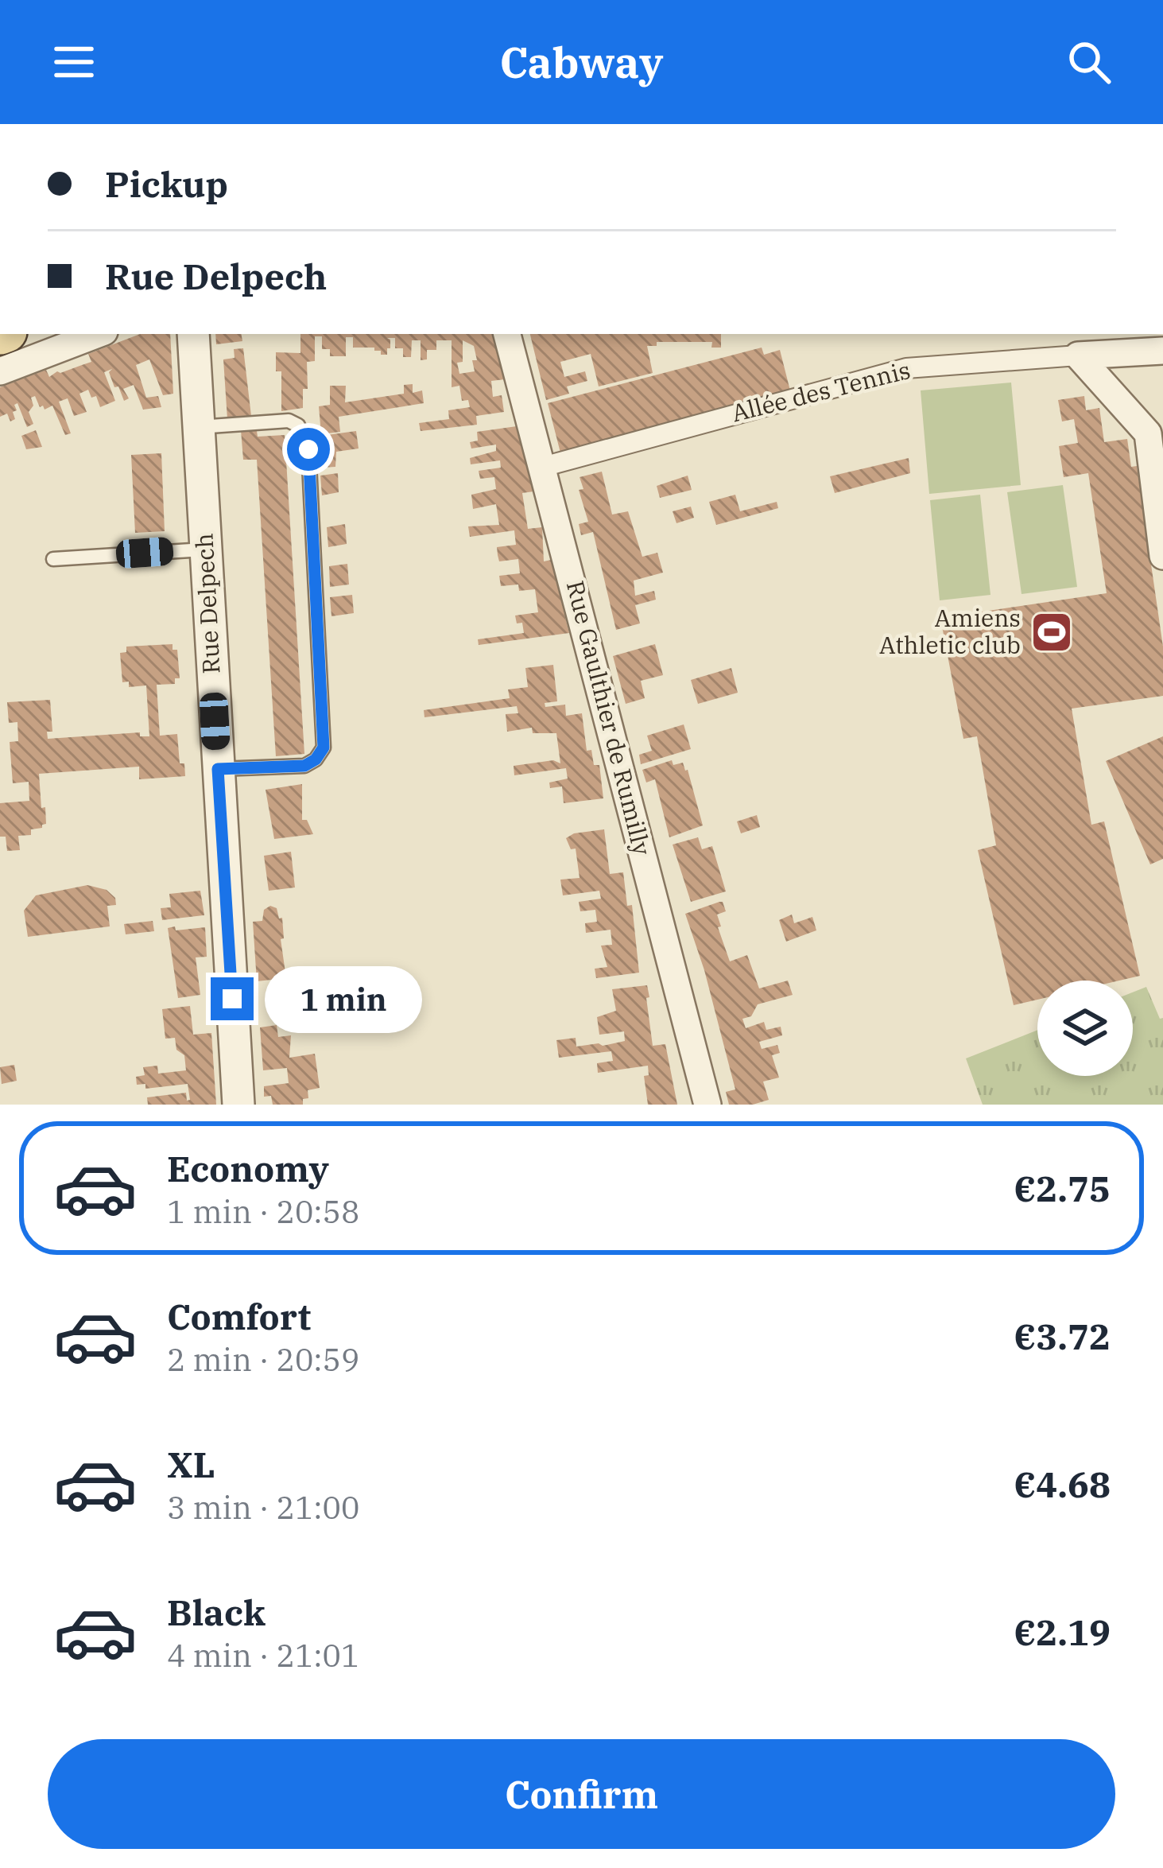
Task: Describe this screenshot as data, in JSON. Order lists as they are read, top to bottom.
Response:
{
  "streets": {
    "street": ["Allée des Tennis", "Rue Delpech", "Rue Gaulthier de Rumilly"]
  },
  "crossings": [
    ["Allée des Tennis", "Rue Gaulthier de Rumilly"]
  ],
  "places": {
    "sports": ["Amiens Athletic club"]
  },
  "page": {
    "header": "Cabway",
    "banner": ["Pickup", "Rue Delpech"],
    "bubble": "1 min",
    "list": [
      {
        "name": "Economy",
        "note": "1 min · 20:58",
        "value": "€2.75"
      },
      {
        "name": "Comfort",
        "note": "2 min · 20:59",
        "value": "€3.72"
      },
      {
        "name": "XL",
        "note": "3 min · 21:00",
        "value": "€4.68"
      },
      {
        "name": "Black",
        "note": "4 min · 21:01",
        "value": "€2.19"
      }
    ],
    "buttons": "Confirm"
  }
}
